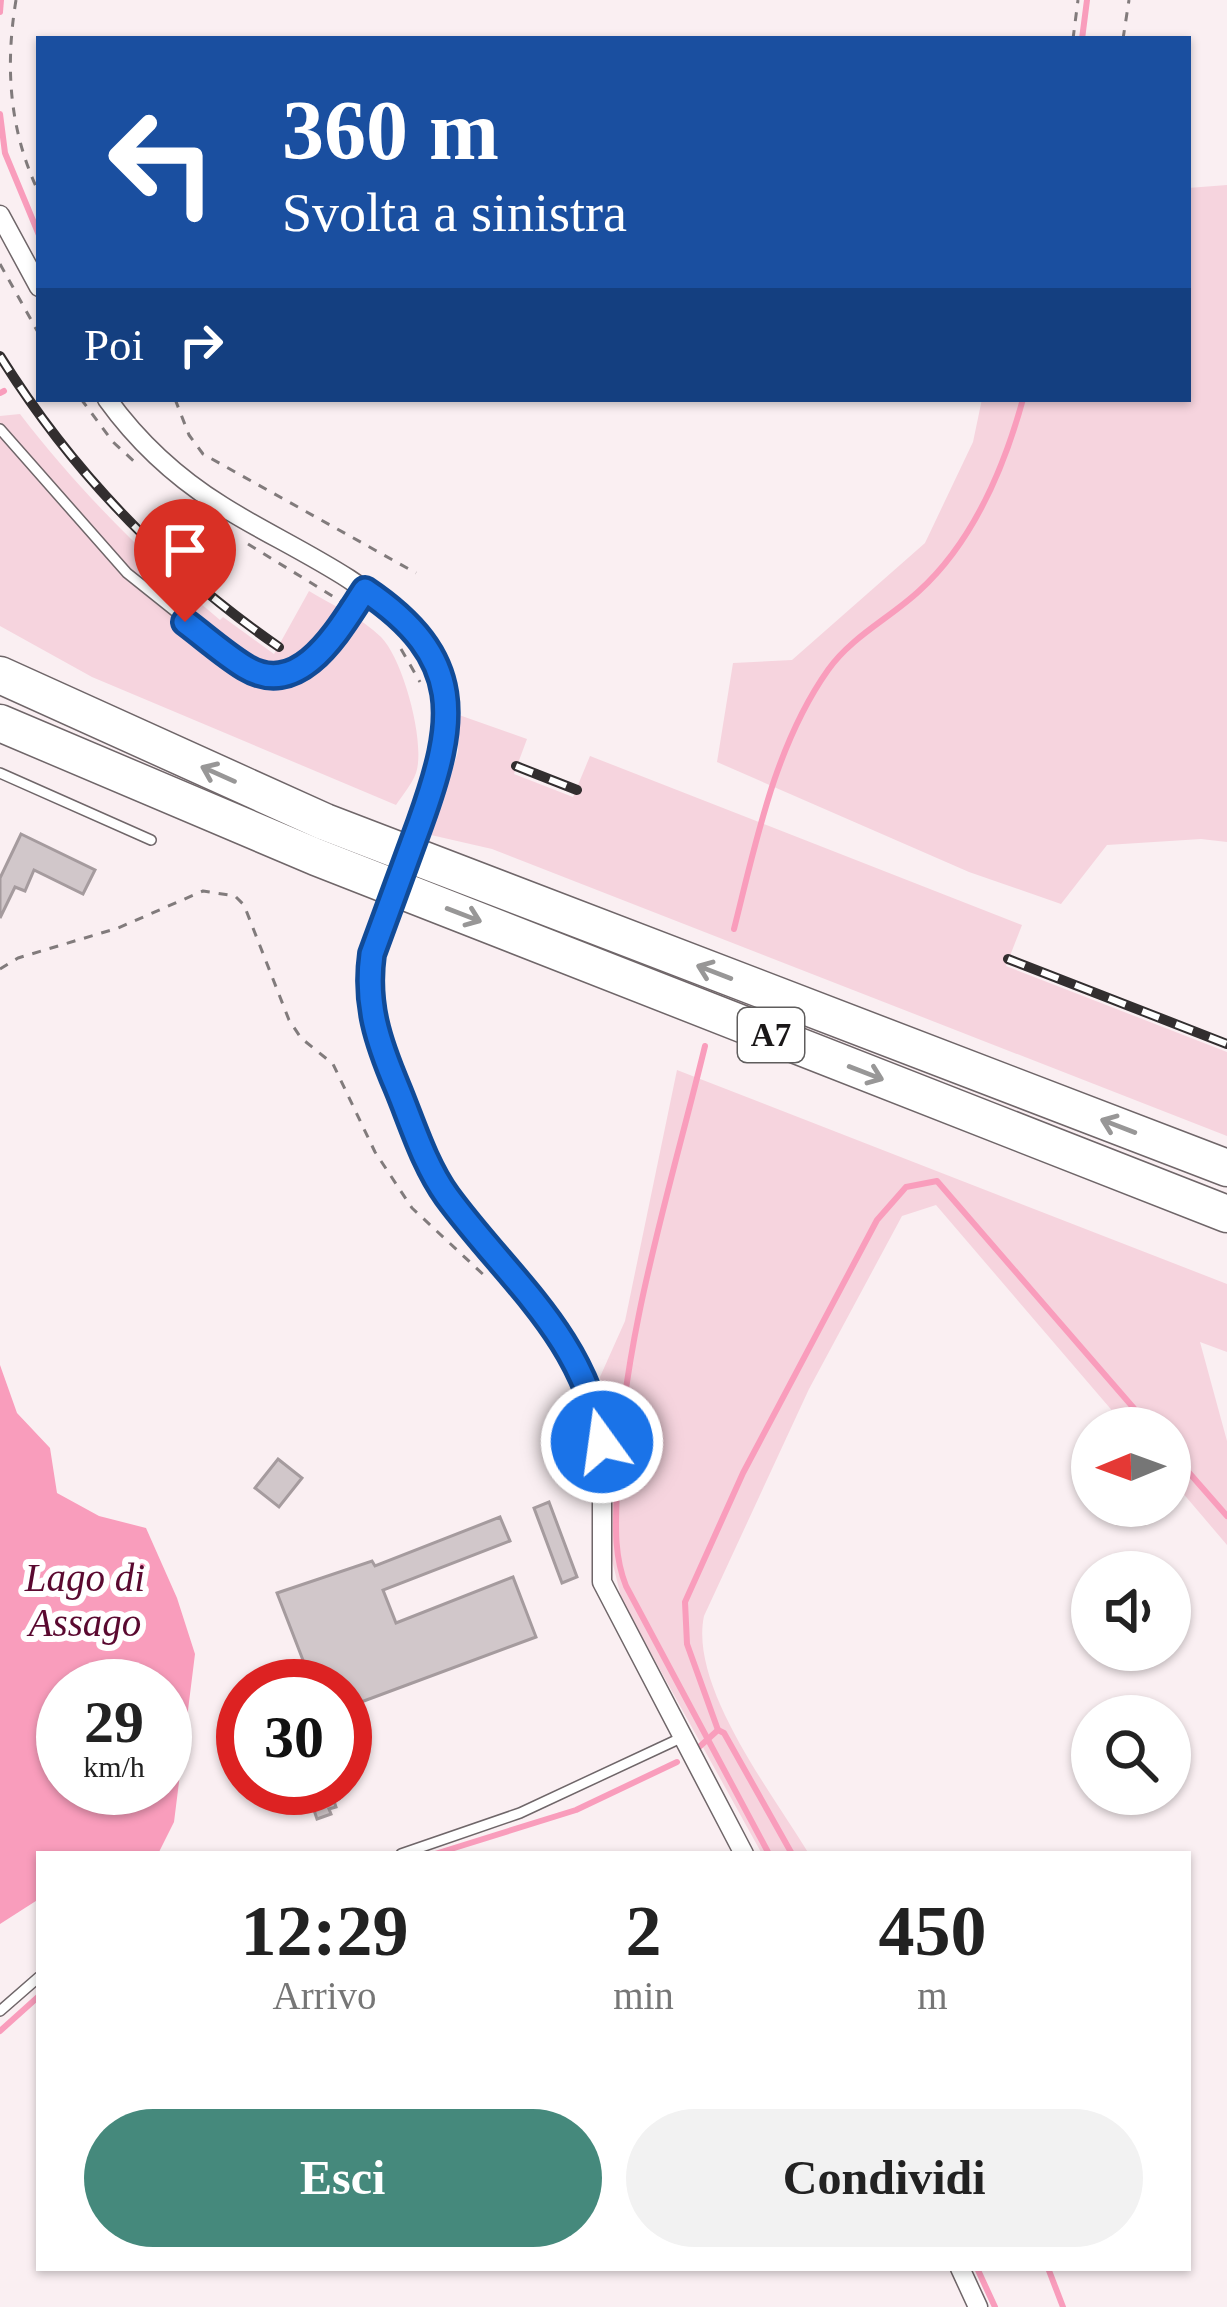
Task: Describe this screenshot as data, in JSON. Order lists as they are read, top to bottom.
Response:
{
  "streets": {
    "highway": ["A7"]
  },
  "water": ["Lago di Assago"],
  "north": "left",
  "page": {
    "turn": ["360 m", "Svolta a sinistra"],
    "then": "Poi",
    "speed": "29 km/h",
    "limit": "30",
    "eta": [
      "12:29",
      "Arrivo",
      "2",
      "min",
      "450",
      "m"
    ],
    "buttons": ["Esci", "Condividi"]
  }
}
